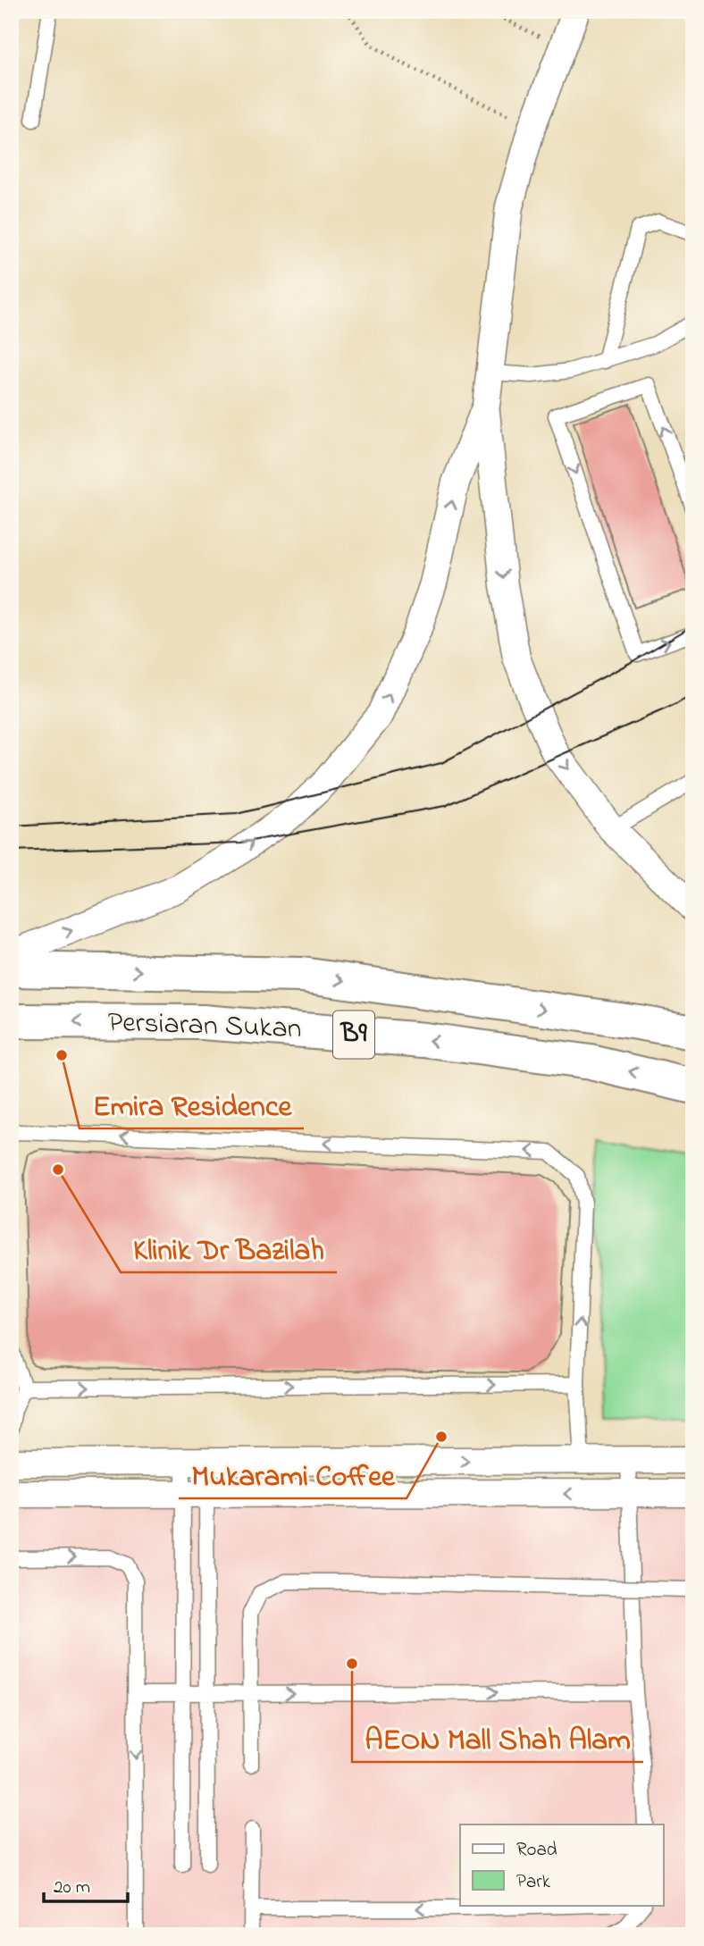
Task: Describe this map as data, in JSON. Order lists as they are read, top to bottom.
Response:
{
  "streets": {
    "main road": ["Persiaran Sukan", "B9"]
  },
  "places": [
    "Emira Residence",
    "Klinik Dr Bazilah",
    "Mukarami Coffee",
    "AEON Mall Shah Alam"
  ],
  "legend": ["Road", "Park"],
  "scale_bar": "20 m"
}
